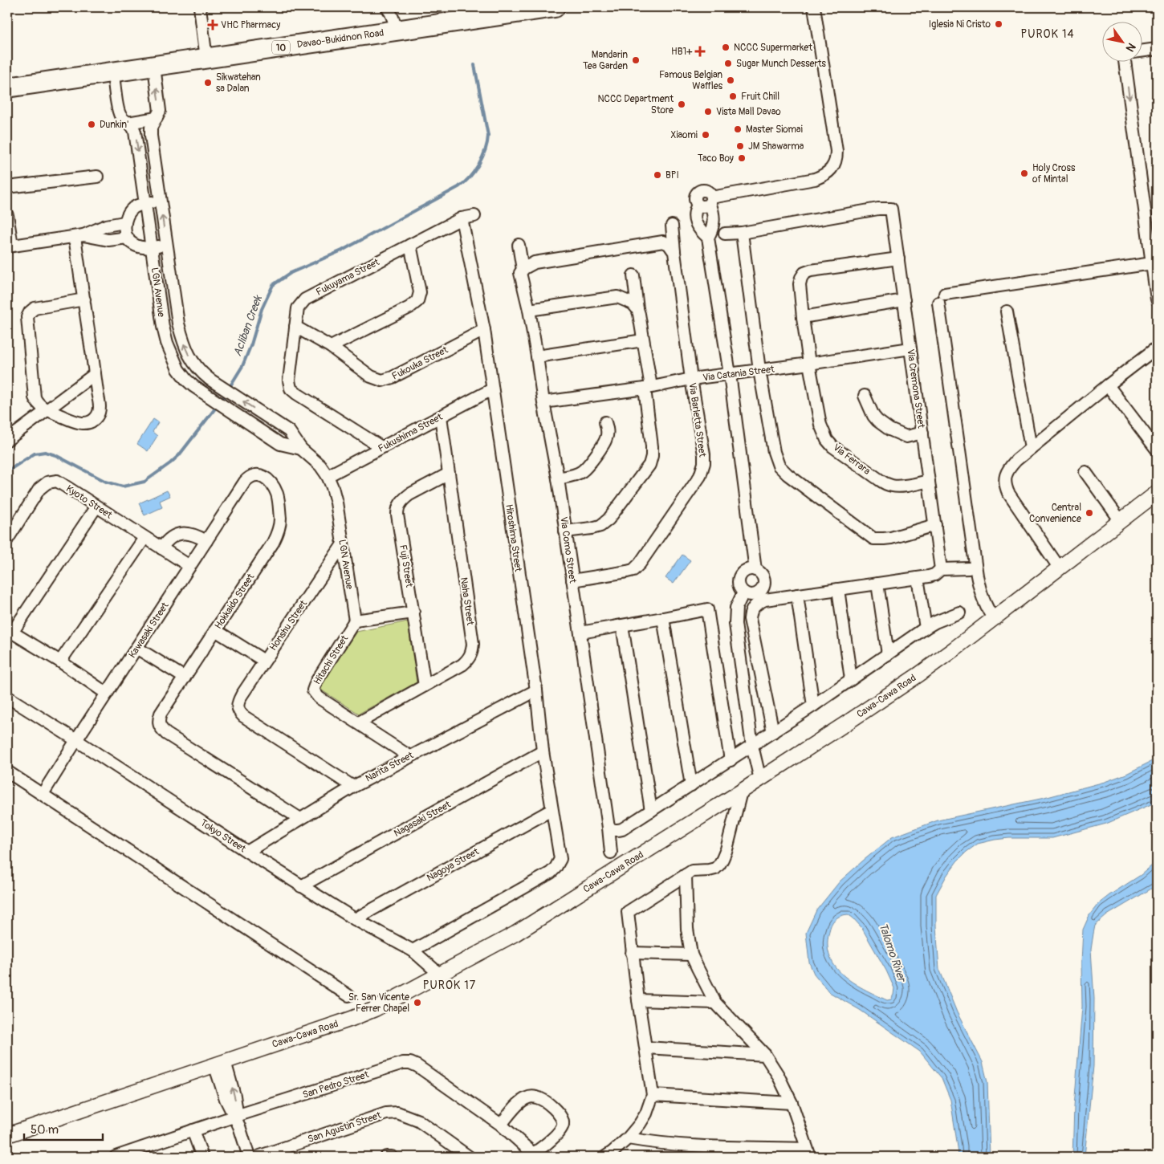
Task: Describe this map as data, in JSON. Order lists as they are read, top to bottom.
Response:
{
  "streets": {
    "highway": ["Davao-Bukidnon Road", "10"],
    "street": [
      "Fukuyama Street",
      "LGN Avenue",
      "Fukouka Street",
      "Via Catania Street",
      "Via Cremona Street",
      "Via Barletta Street",
      "Fukushima Street",
      "Via Ferrara",
      "Kyoto Street",
      "Hiroshima Street",
      "Via Como Street",
      "Fuji Street",
      "Hokkaido Street",
      "Naha Street",
      "Honshu Street",
      "Kawasaki Street",
      "Hitachi Street",
      "Cawa-Cawa Road",
      "Narita Street",
      "Nagasaki Street",
      "Tokyo Street",
      "Nagoya Street",
      "San Pedro Street",
      "San Agustin Street"
    ]
  },
  "crossings": [
    ["Davao-Bukidnon Road", "LGN Avenue"],
    ["Fukuyama Street", "Fukouka Street"],
    ["Fukuyama Street", "Fukushima Street"],
    ["Fukuyama Street", "Hiroshima Street"],
    ["LGN Avenue", "Fukushima Street"],
    ["LGN Avenue", "Honshu Street"],
    ["LGN Avenue", "Hitachi Street"],
    ["Fukouka Street", "Hiroshima Street"],
    ["Via Catania Street", "Via Cremona Street"],
    ["Via Catania Street", "Via Barletta Street"],
    ["Via Catania Street", "Via Ferrara"],
    ["Via Catania Street", "Via Como Street"],
    ["Via Cremona Street", "Via Ferrara"],
    ["Via Barletta Street", "Via Como Street"],
    ["Fukushima Street", "Hiroshima Street"],
    ["Fukushima Street", "Naha Street"],
    ["Kyoto Street", "Kawasaki Street"],
    ["Hiroshima Street", "Narita Street"],
    ["Hiroshima Street", "Nagasaki Street"],
    ["Hiroshima Street", "Tokyo Street"],
    ["Hiroshima Street", "Nagoya Street"],
    ["Fuji Street", "Naha Street"],
    ["Hokkaido Street", "Kawasaki Street"],
    ["Hokkaido Street", "Narita Street"],
    ["Naha Street", "Hitachi Street"],
    ["Honshu Street", "Narita Street"],
    ["Kawasaki Street", "Tokyo Street"],
    ["Hitachi Street", "Narita Street"],
    ["Cawa-Cawa Road", "Tokyo Street"],
    ["Narita Street", "Tokyo Street"],
    ["Nagasaki Street", "Tokyo Street"],
    ["Tokyo Street", "Nagoya Street"]
  ],
  "districts": ["PUROK 14", "PUROK 17"],
  "water": ["Acliban Creek", "Talomo River"],
  "places": {
    "other": [
      "Iglesia Ni Cristo",
      "NCCC Supermarket",
      "Mandarin Tea Garden",
      "Sugar Munch Desserts",
      "Famous Belgian Waffles",
      "Sikwatehan sa Dalan",
      "Fruit Chill",
      "NCCC Department Store",
      "Vista Mall Davao",
      "Dunkin'",
      "Master Siomai",
      "Xiaomi",
      "JM Shawarma",
      "Taco Boy",
      "Holy Cross of Mintal",
      "BPI",
      "Central Convenience",
      "Sr. San Vicente Ferrer Chapel"
    ],
    "health": ["VHC Pharmacy", "HB1+"]
  },
  "scale_bar": "50 m",
  "north": "bottom right"
}
